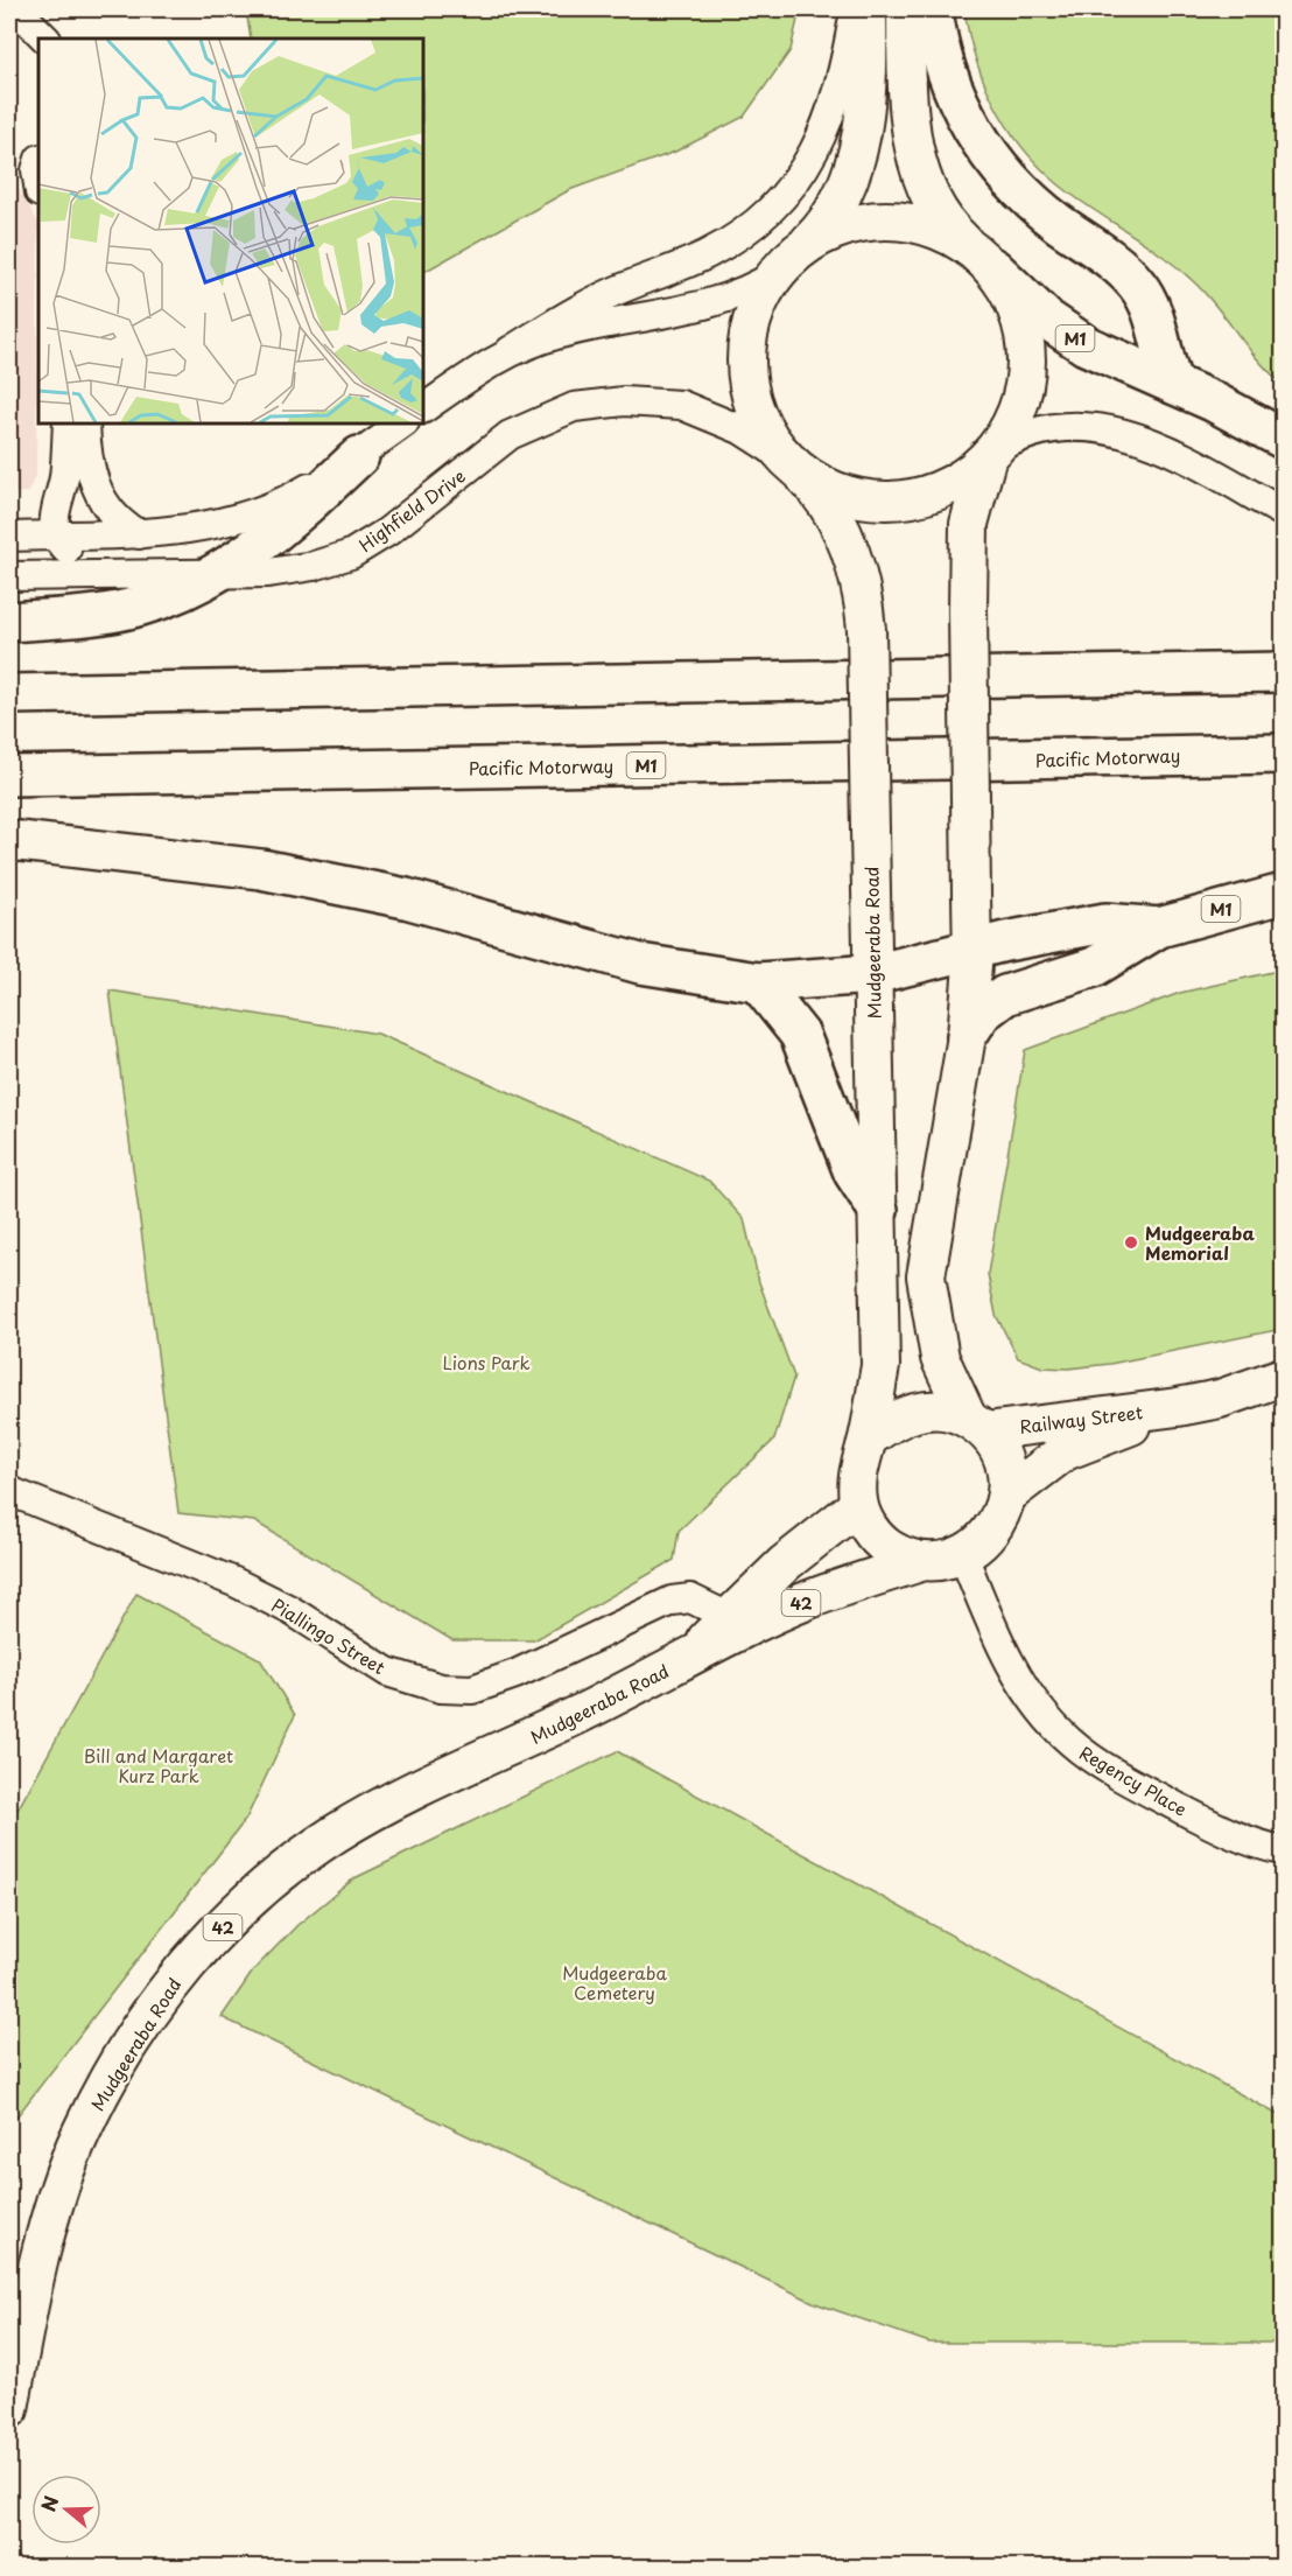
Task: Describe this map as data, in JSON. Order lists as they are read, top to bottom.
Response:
{
  "streets": {
    "highway": ["M1", "Pacific Motorway"],
    "main road": ["Mudgeeraba Road", "Railway Street", "42"],
    "street": ["Highfield Drive", "Piallingo Street", "Regency Place"]
  },
  "crossings": [
    ["M1", "Mudgeeraba Road"],
    ["Highfield Drive", "Mudgeeraba Road"],
    ["Mudgeeraba Road", "Railway Street"],
    ["Mudgeeraba Road", "Piallingo Street"],
    ["Mudgeeraba Road", "Regency Place"],
    ["Railway Street", "Regency Place"]
  ],
  "parks": ["Lions Park", "Bill and Margaret Kurz Park", "Mudgeeraba Cemetery"],
  "places": ["Mudgeeraba Memorial"],
  "north": "left"
}
